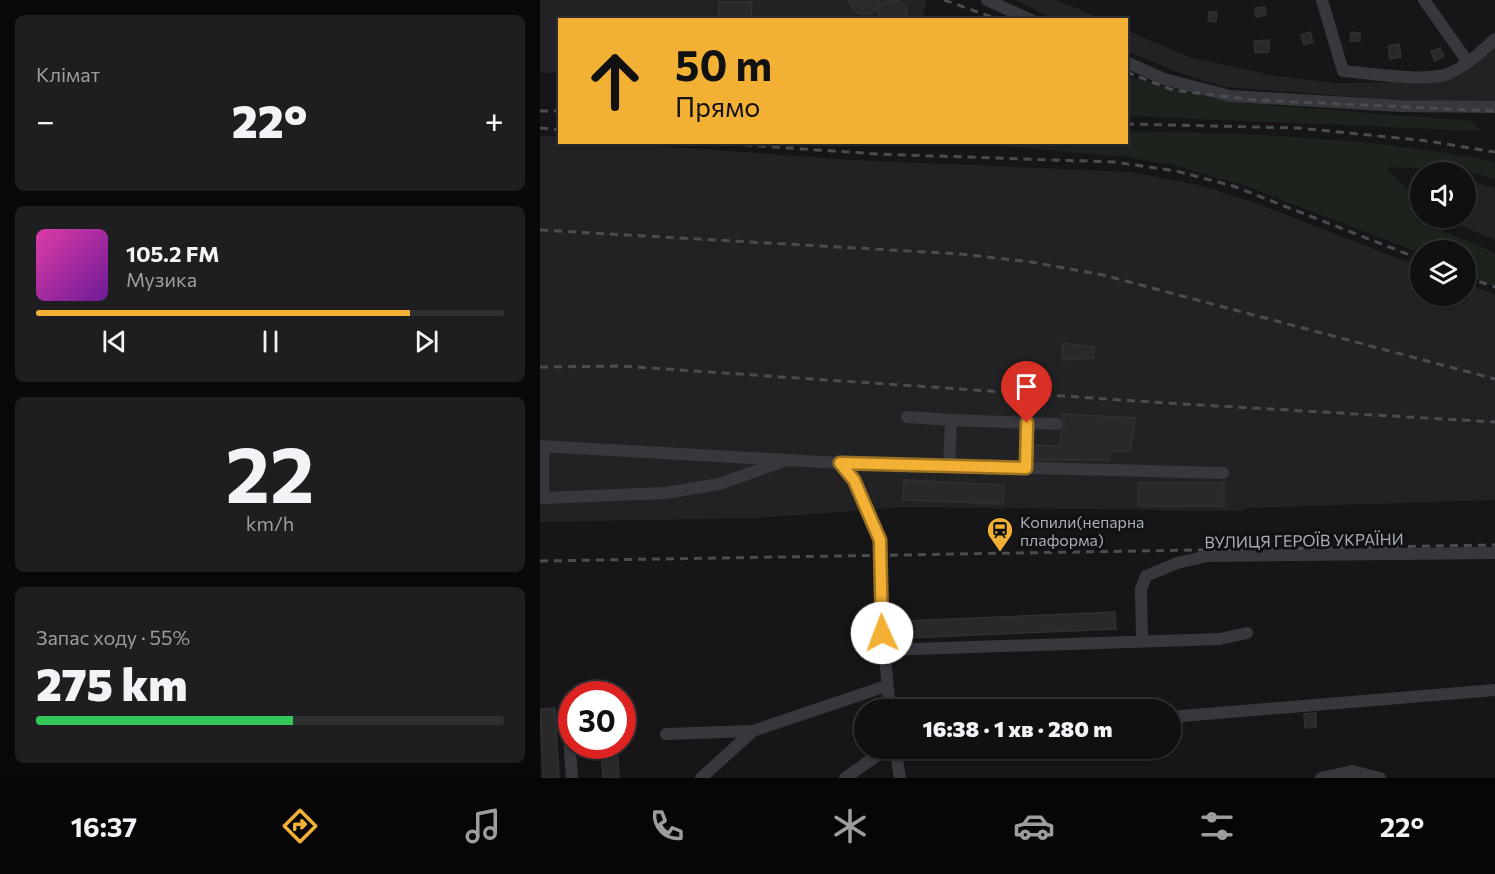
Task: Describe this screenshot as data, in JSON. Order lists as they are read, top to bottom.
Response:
{
  "streets": {
    "street": ["ВУЛИЦЯ ГЕРОЇВ УКРАЇНИ"]
  },
  "places": {
    "station": ["Копили(непарна плаформа)"]
  },
  "page": {
    "tile": [
      "Клімат",
      ["22", "km/h"],
      ["Запас ходу · 55%", "275 km"]
    ],
    "turn": ["50 m", "Прямо"],
    "heat": ["−", "22°", "+"],
    "song": ["105.2 FM", "Музика"],
    "limit": "30",
    "trip": "16:38 · 1 хв · 280 m",
    "tabs": ["16:37", "22°"]
  }
}
